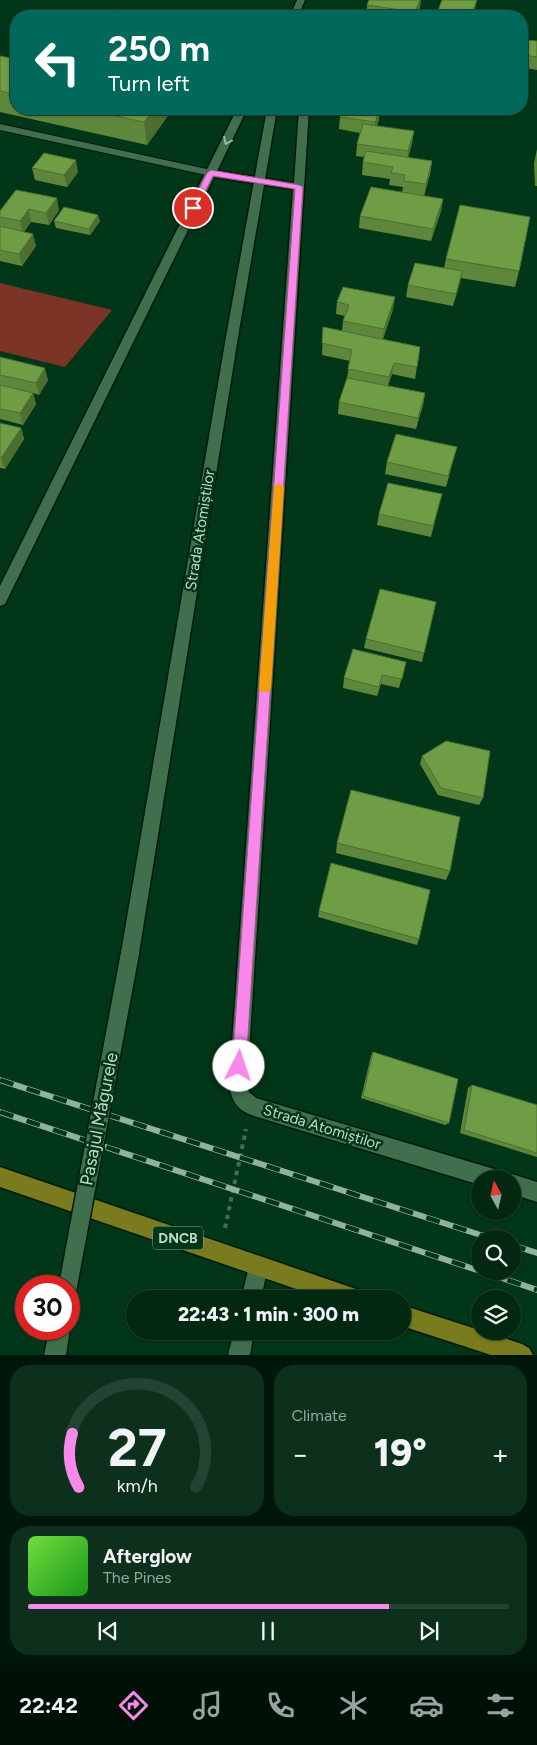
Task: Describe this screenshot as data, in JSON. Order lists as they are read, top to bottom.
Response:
{
  "streets": {
    "main road": ["DNCB"],
    "street": ["Strada Atomiștilor", "Pasajul Măgurele"]
  },
  "crossings": [
    ["Strada Atomiștilor", "Pasajul Măgurele"]
  ],
  "north": "top",
  "page": {
    "turn": ["250 m", "Turn left"],
    "limit": "30",
    "trip": "22:43 · 1 min · 300 m",
    "tile": "Climate",
    "heat": ["−", "19°", "+"],
    "song": ["Afterglow", "The Pines"],
    "tabs": "22:42",
    "gauge": ["27", "km/h"]
  }
}
